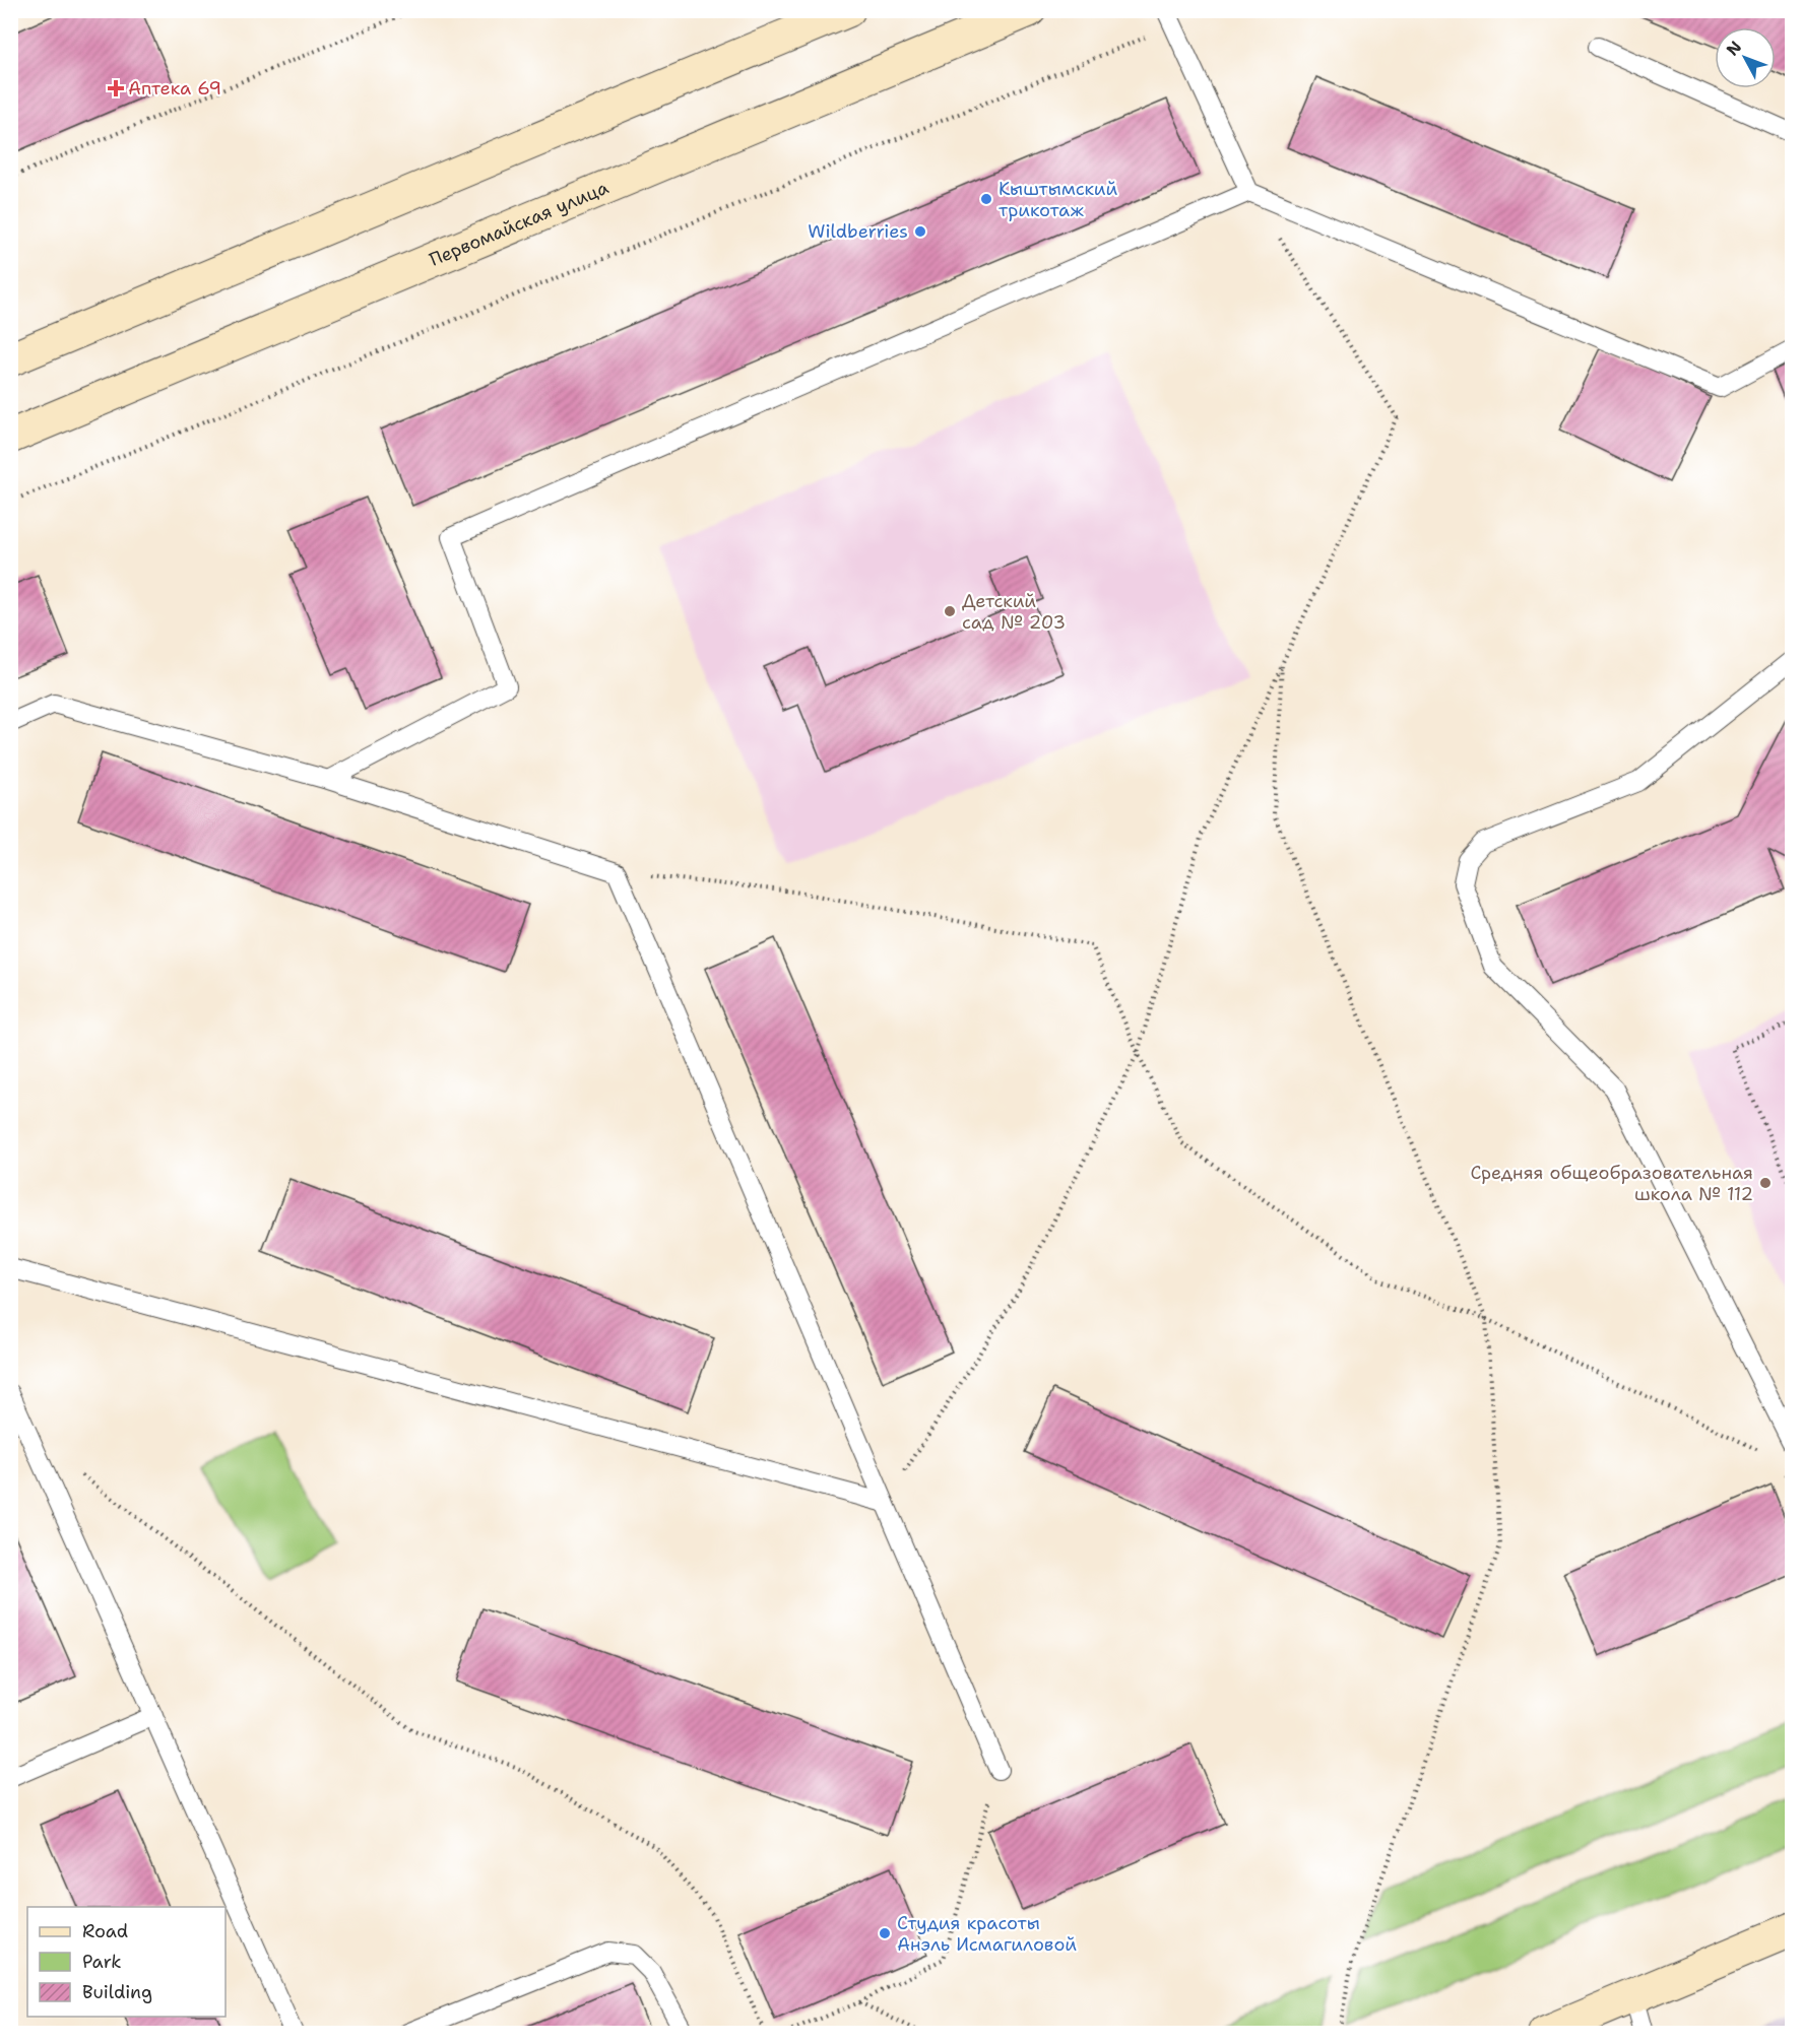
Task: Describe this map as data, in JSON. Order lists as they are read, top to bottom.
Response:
{
  "streets": {
    "main road": ["Первомайская улица"]
  },
  "places": {
    "health": ["Аптека 69"],
    "other": [
      "Кыштымский трикотаж",
      "Wildberries",
      "Детский сад № 203",
      "Средняя общеобразовательная школа № 112",
      "Студия красоты Анэль Исмагиловой"
    ]
  },
  "legend": ["Road", "Park", "Building"],
  "north": "top left"
}
